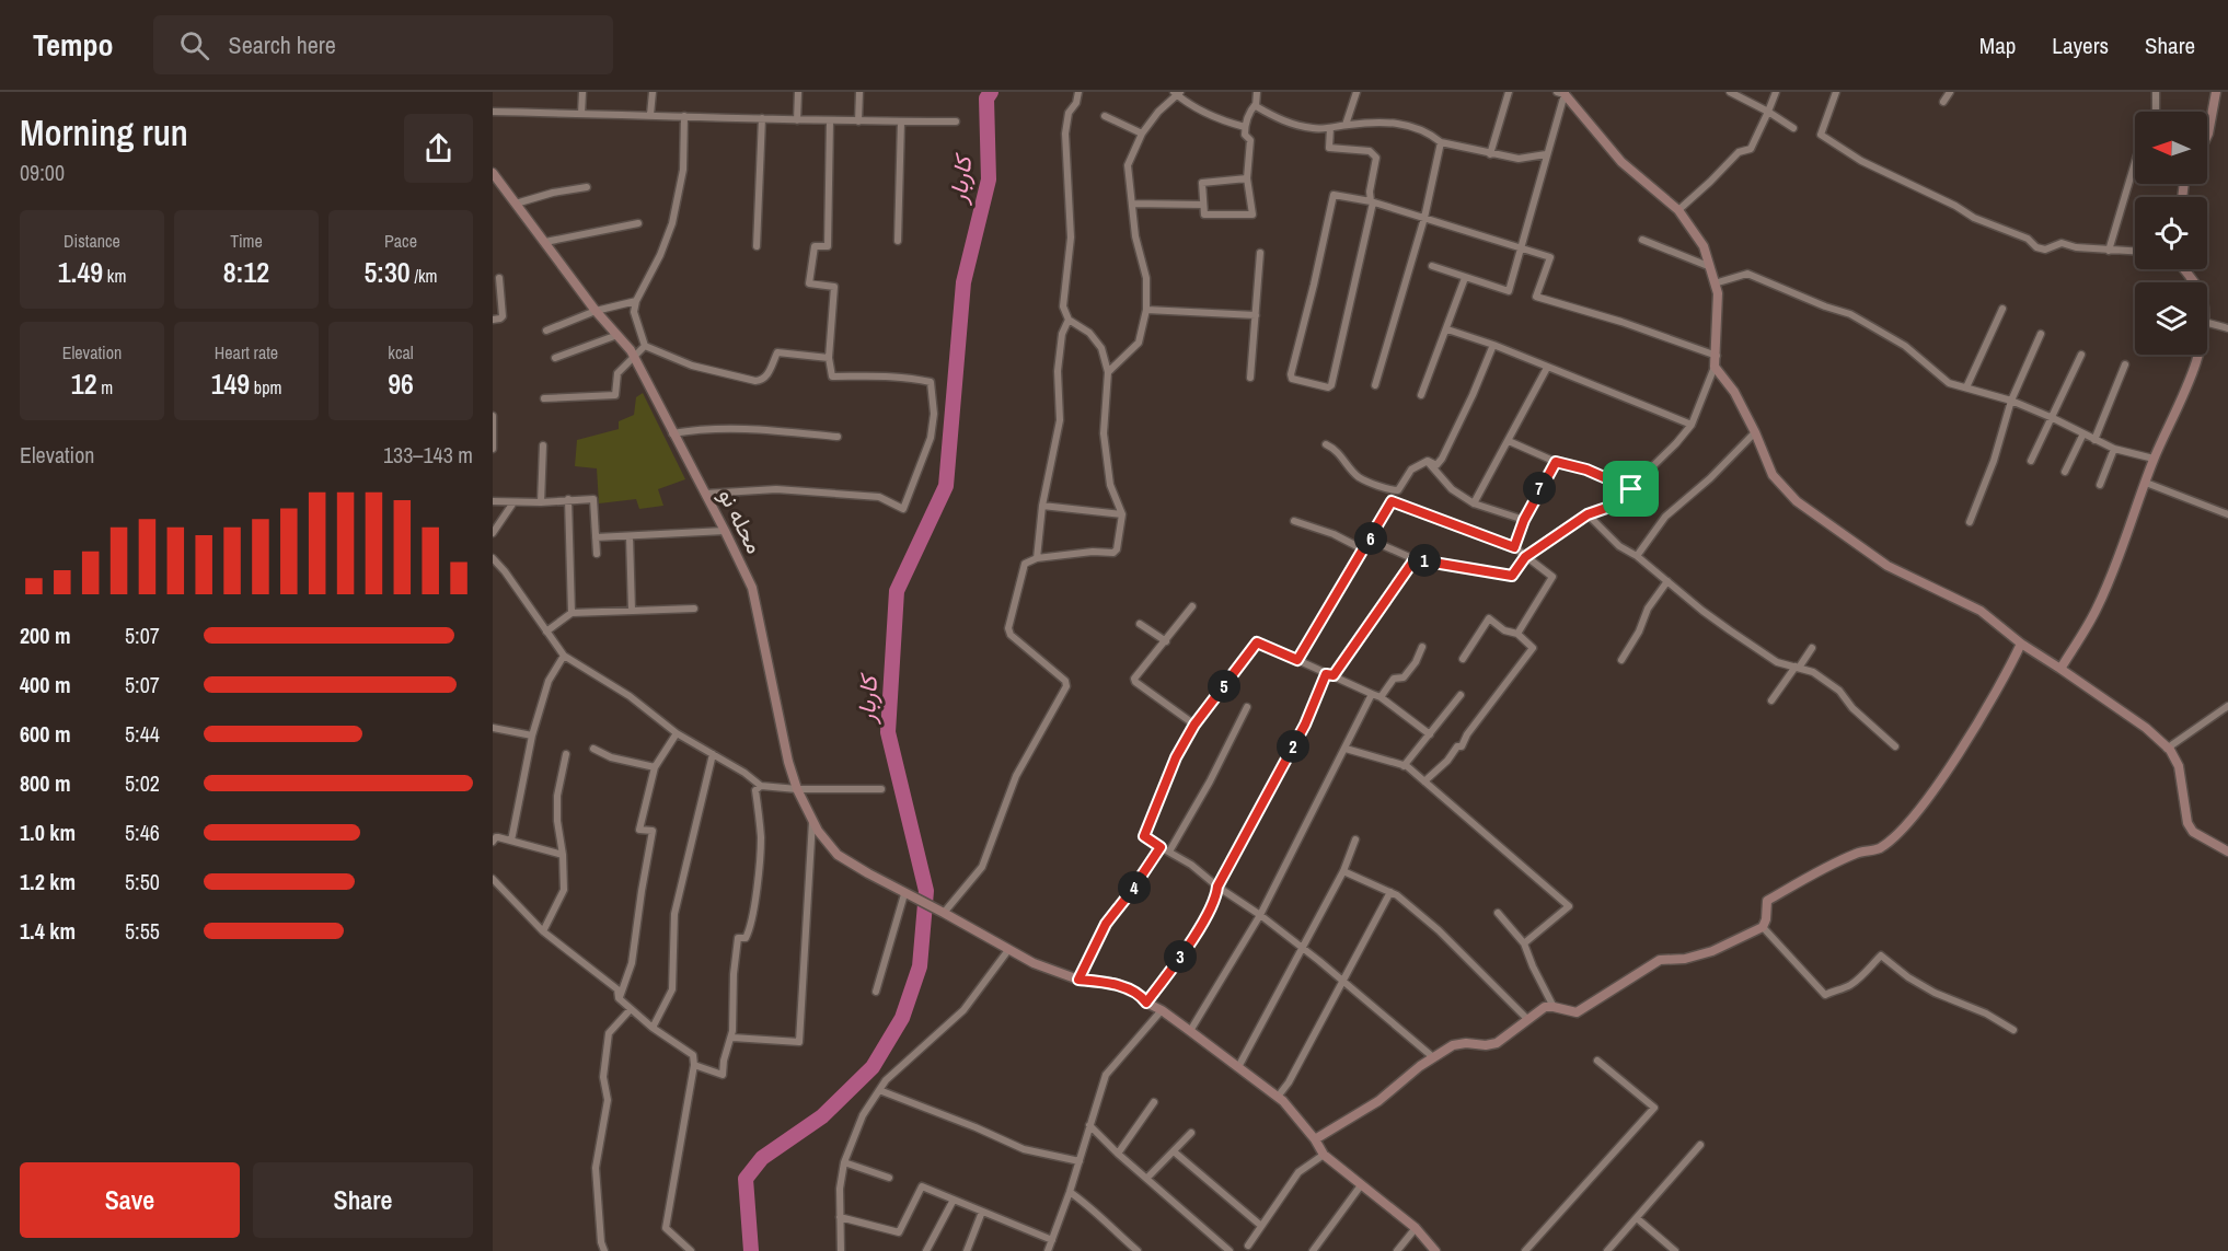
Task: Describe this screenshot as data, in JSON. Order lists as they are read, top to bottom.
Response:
{
  "streets": {
    "street": ["محله نو"]
  },
  "water": ["کاربار"],
  "north": "left",
  "page": {
    "header": "Tempo",
    "search": "Search here",
    "nav": ["Map", "Layers", "Share"],
    "heading": ["Morning run", "09:00"],
    "stats": [
      ["Distance", "1.49 km"],
      ["Time", "8:12"],
      ["Pace", "5:30 /km"],
      ["Elevation", "12 m"],
      ["Heart rate", "149 bpm"],
      ["kcal", "96"]
    ],
    "chart": ["Elevation", "133–143 m"],
    "pins": [
      "7",
      "6",
      "1",
      "5",
      "2",
      "4",
      "3"
    ],
    "list": [
      {
        "name": "200 m",
        "note": "5:07"
      },
      {
        "name": "400 m",
        "note": "5:07"
      },
      {
        "name": "600 m",
        "note": "5:44"
      },
      {
        "name": "800 m",
        "note": "5:02"
      },
      {
        "name": "1.0 km",
        "note": "5:46"
      },
      {
        "name": "1.2 km",
        "note": "5:50"
      },
      {
        "name": "1.4 km",
        "note": "5:55"
      }
    ],
    "buttons": ["Save", "Share"]
  }
}
